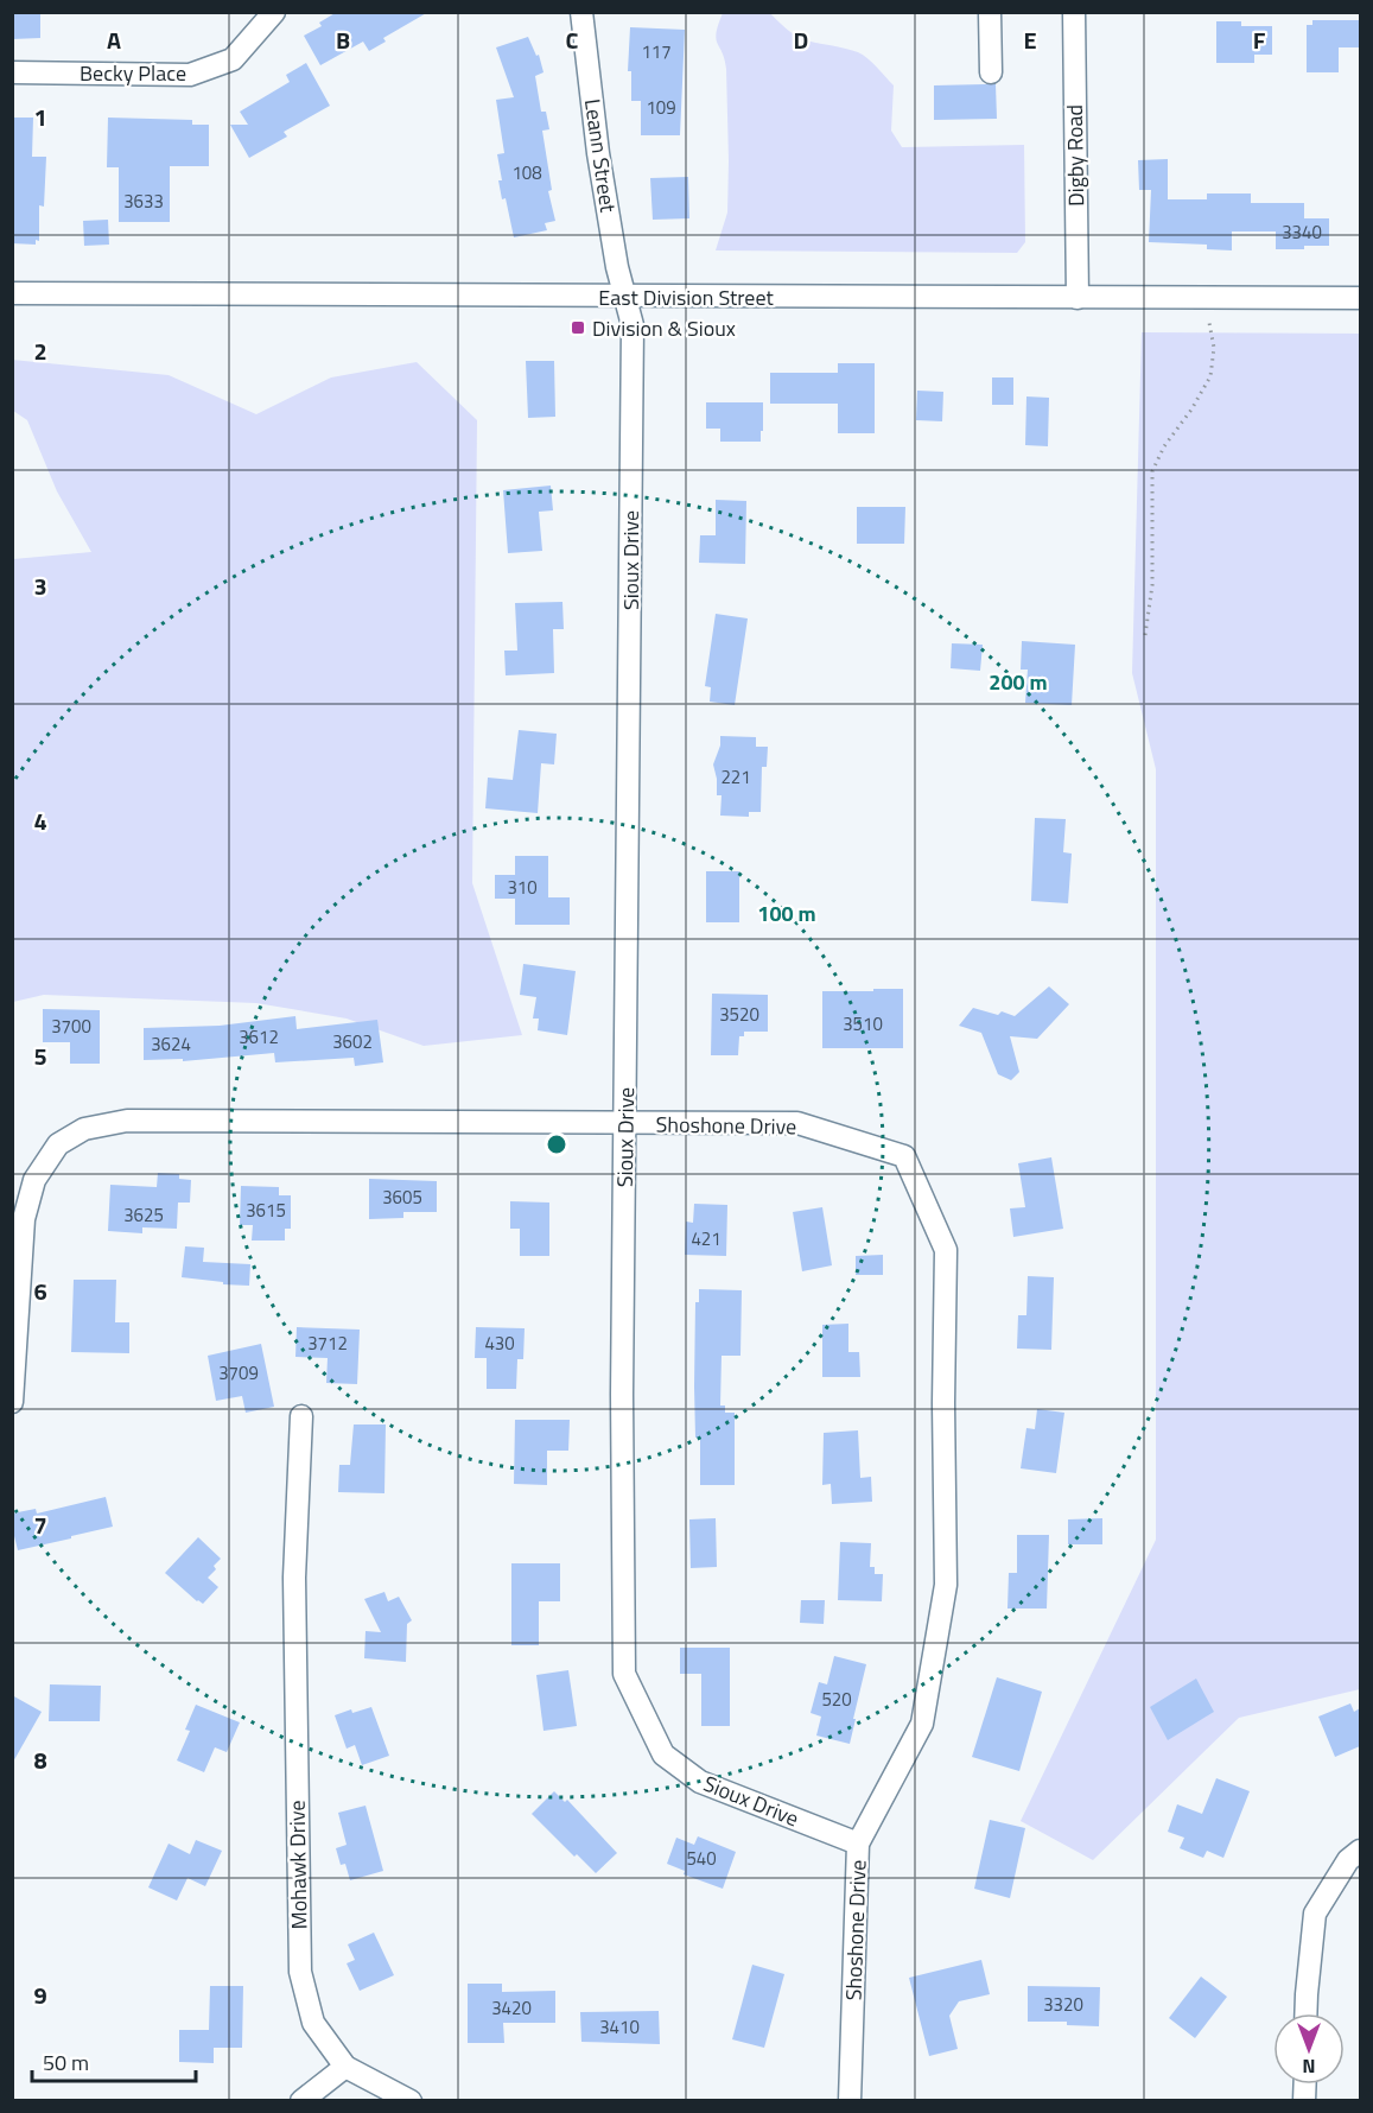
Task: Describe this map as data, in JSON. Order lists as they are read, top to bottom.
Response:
{
  "streets": {
    "street": [
      "Becky Place",
      "Leann Street",
      "Digby Road",
      "East Division Street",
      "Sioux Drive",
      "Shoshone Drive",
      "Mohawk Drive"
    ]
  },
  "crossings": [
    ["Leann Street", "East Division Street"],
    ["Leann Street", "Sioux Drive"],
    ["Digby Road", "East Division Street"],
    ["East Division Street", "Sioux Drive"],
    ["Sioux Drive", "Shoshone Drive"]
  ],
  "places": {
    "transit": ["Division & Sioux"]
  },
  "house_numbers": [
    "117",
    "109",
    "108",
    "3633",
    "3340",
    "221",
    "310",
    "3520",
    "3510",
    "3700",
    "3612",
    "3602",
    "3624",
    "3605",
    "3615",
    "3625",
    "421",
    "3712",
    "430",
    "3709",
    "520",
    "540",
    "3320",
    "3420",
    "3410"
  ],
  "scale_bar": "50 m",
  "north": "bottom",
  "grid": {
    "columns": [
      "A",
      "B",
      "C",
      "D",
      "E",
      "F"
    ],
    "rows": [
      "1",
      "2",
      "3",
      "4",
      "5",
      "6",
      "7",
      "8",
      "9"
    ]
  },
  "rings": ["200 m", "100 m"]
}
